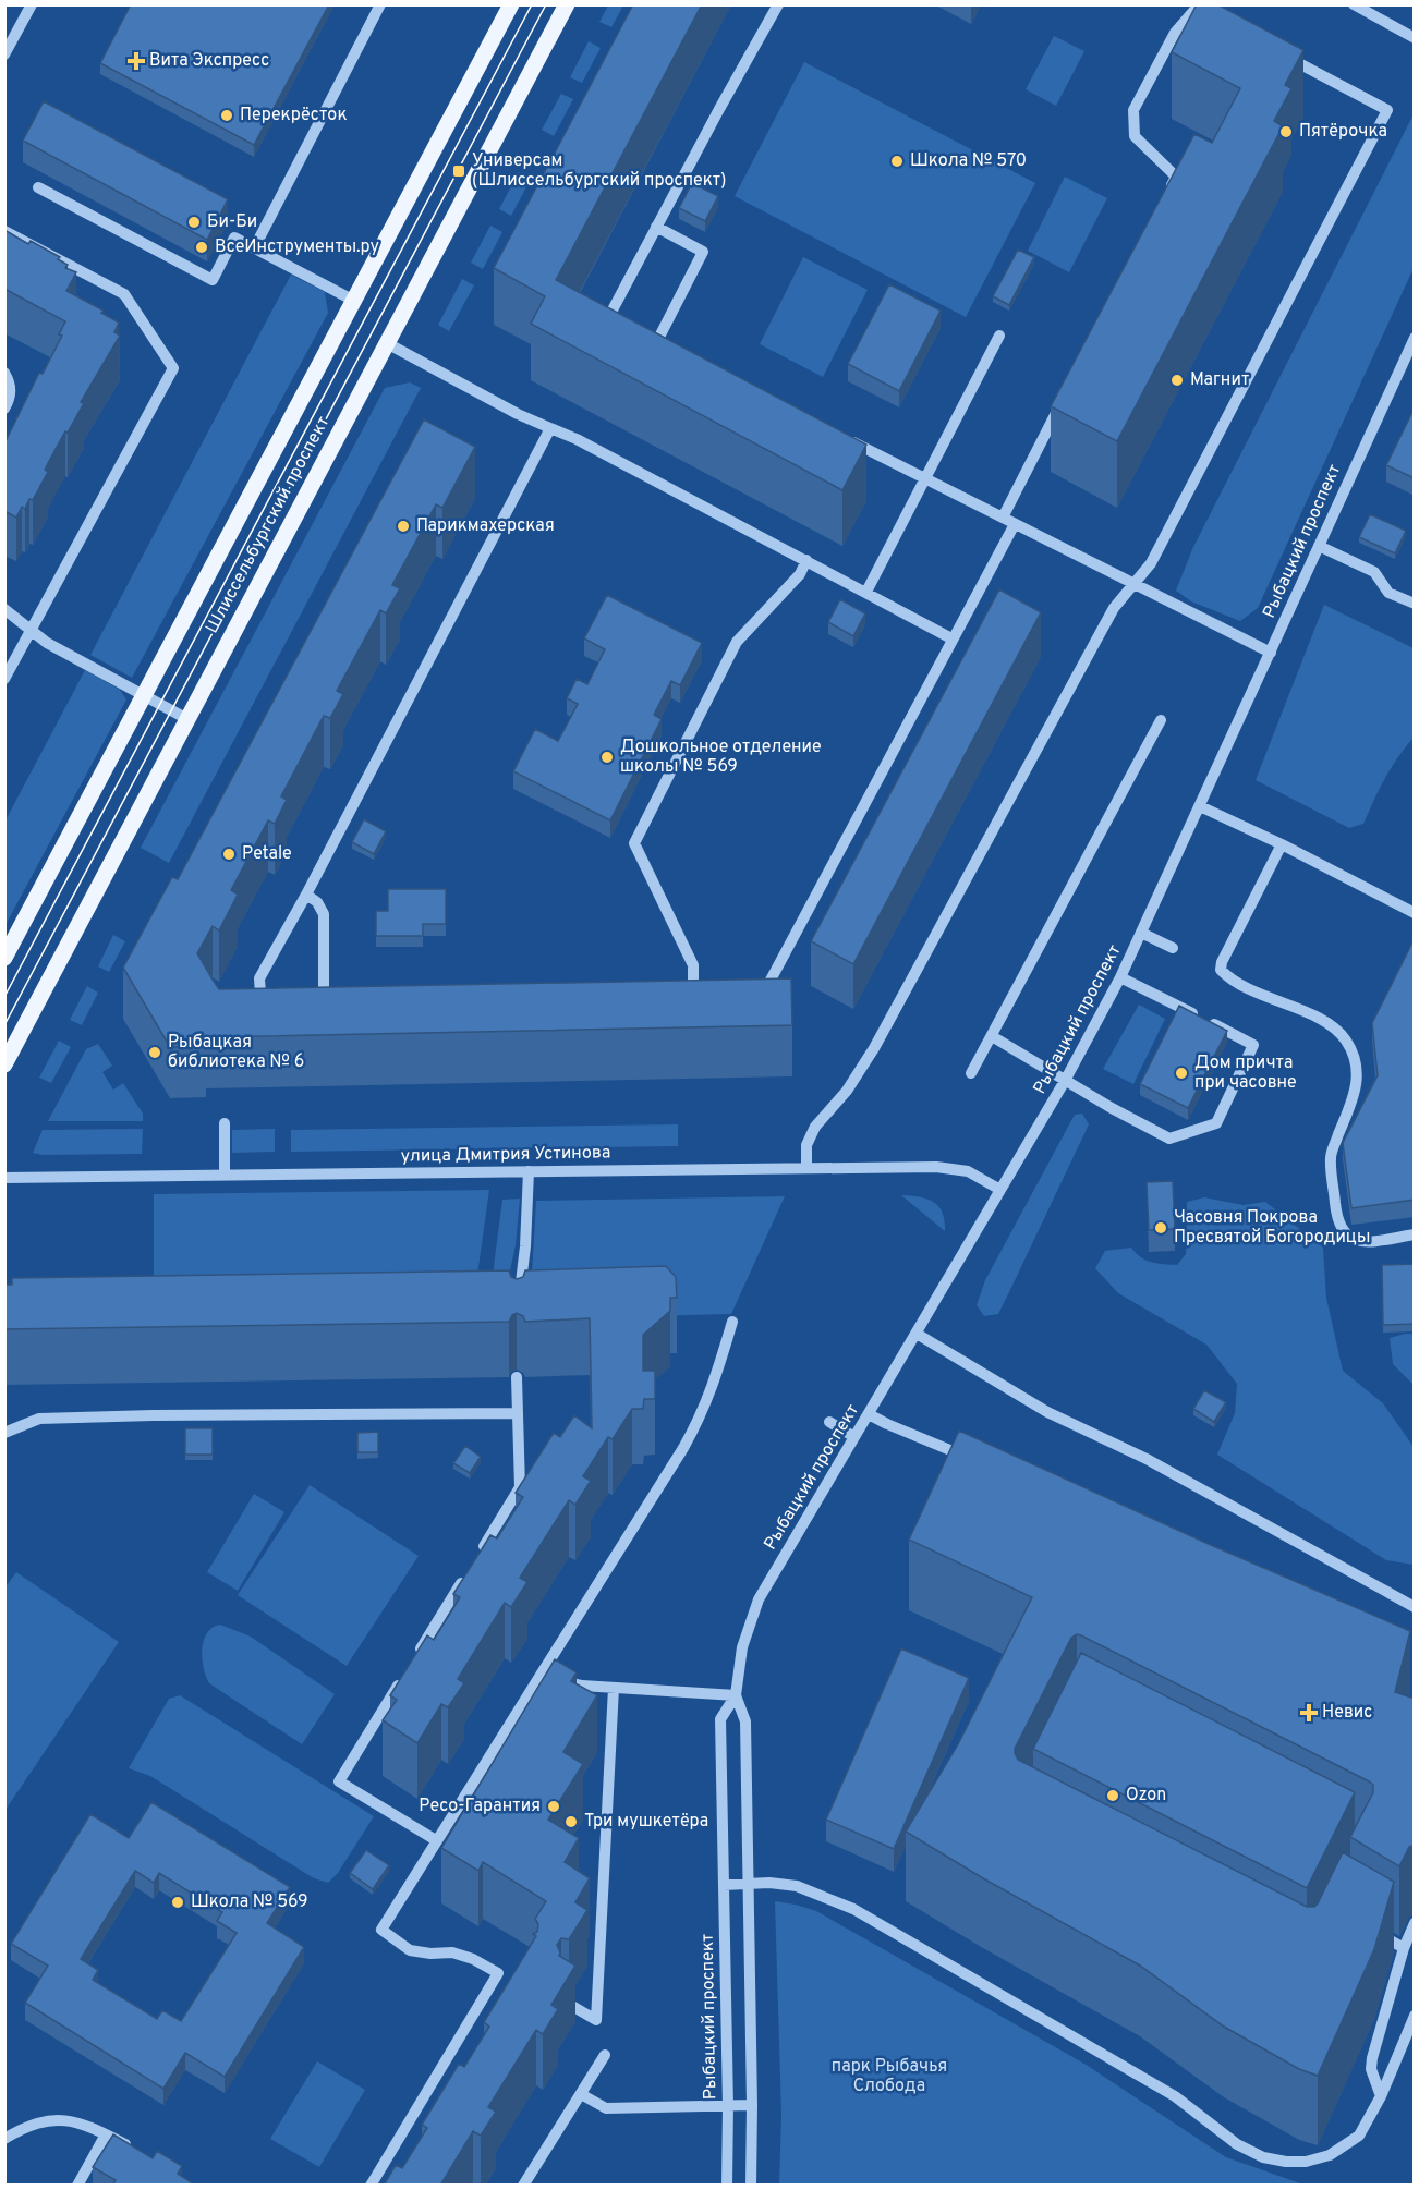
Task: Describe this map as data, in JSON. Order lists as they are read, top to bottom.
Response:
{
  "streets": {
    "main road": ["Шлиссельбургский проспект"],
    "street": ["Рыбацкий проспект", "улица Дмитрия Устинова"]
  },
  "crossings": [
    ["Рыбацкий проспект", "улица Дмитрия Устинова"]
  ],
  "parks": ["парк Рыбачья Слобода"],
  "places": {
    "health": ["Вита Экспресс", "Невис"],
    "other": [
      "Перекрёсток",
      "Пятёрочка",
      "Школа № 570",
      "Би-Би",
      "ВсеИнструменты.ру",
      "Магнит",
      "Парикмахерская",
      "Дошкольное отделение школы № 569",
      "Petale",
      "Рыбацкая библиотека № 6",
      "Дом причта при часовне",
      "Часовня Покрова Пресвятой Богородицы",
      "Ozon",
      "Ресо-Гарантия",
      "Три мушкетёра",
      "Школа № 569"
    ],
    "transit": ["Универсам (Шлиссельбургский проспект)"]
  }
}
